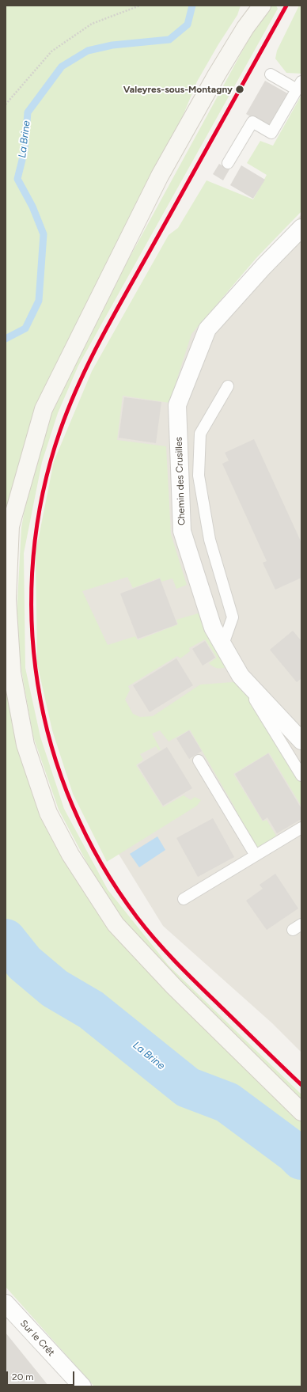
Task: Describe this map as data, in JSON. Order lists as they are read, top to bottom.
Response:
{
  "streets": {
    "street": ["Chemin des Crusilles", "Sur le Crêt"]
  },
  "water": ["La Brine"],
  "places": ["Valeyres-sous-Montagny"],
  "scale_bar": "20 m"
}
